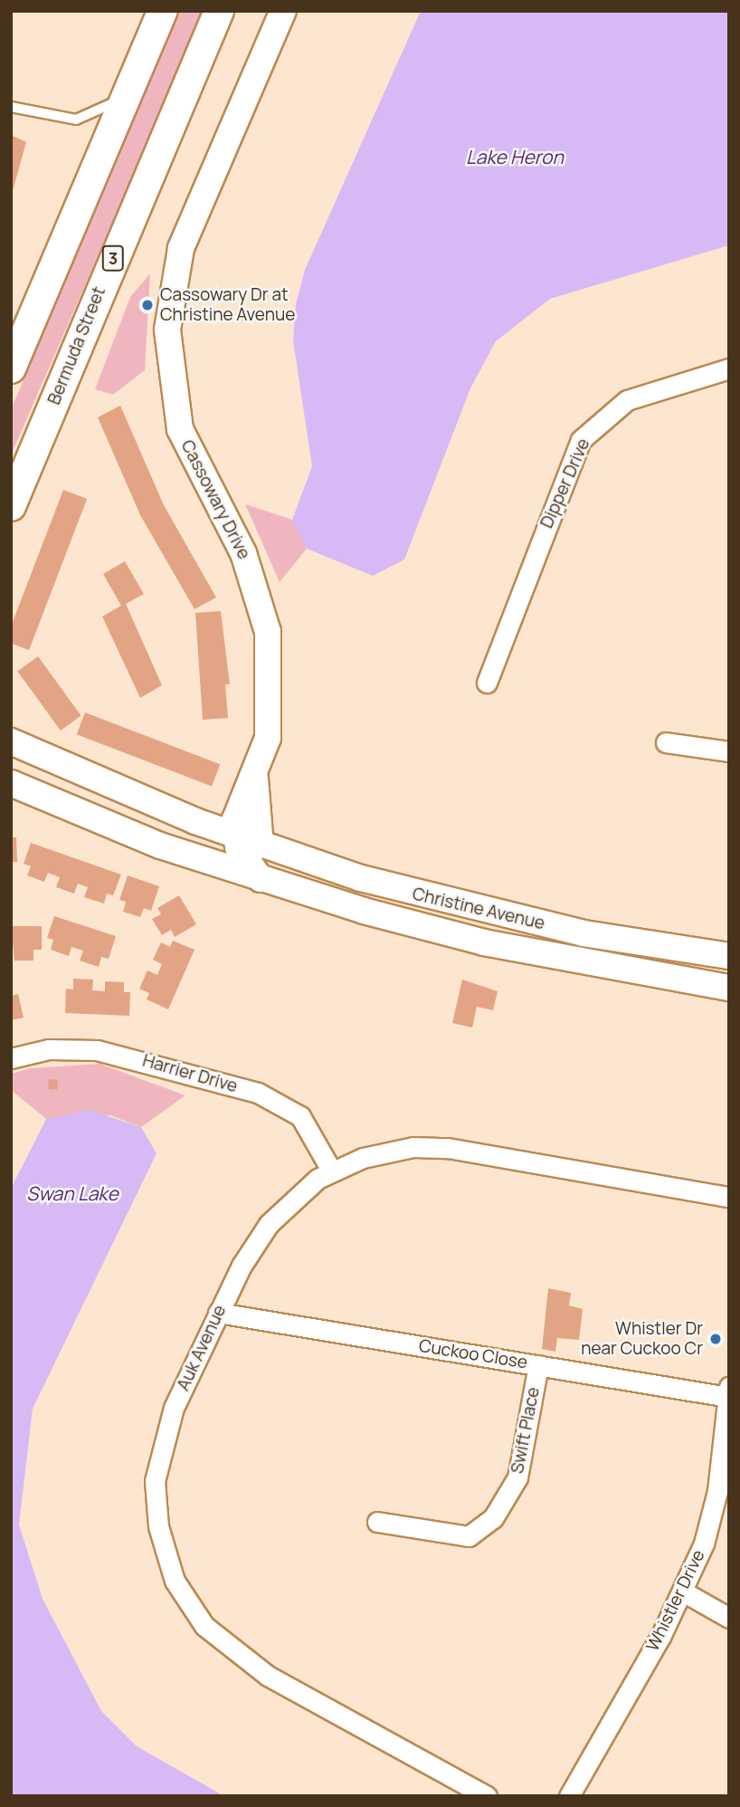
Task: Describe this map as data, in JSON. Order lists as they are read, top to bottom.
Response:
{
  "streets": {
    "main road": ["3", "Bermuda Street"],
    "street": [
      "Dipper Drive",
      "Cassowary Drive",
      "Christine Avenue",
      "Harrier Drive",
      "Auk Avenue",
      "Cuckoo Close",
      "Swift Place",
      "Whistler Drive"
    ]
  },
  "crossings": [
    ["Cassowary Drive", "Christine Avenue"],
    ["Harrier Drive", "Auk Avenue"],
    ["Auk Avenue", "Cuckoo Close"],
    ["Cuckoo Close", "Swift Place"],
    ["Cuckoo Close", "Whistler Drive"]
  ],
  "water": ["Lake Heron", "Swan Lake"],
  "places": ["Cassowary Dr at Christine Avenue", "Whistler Dr near Cuckoo Cr"]
}
